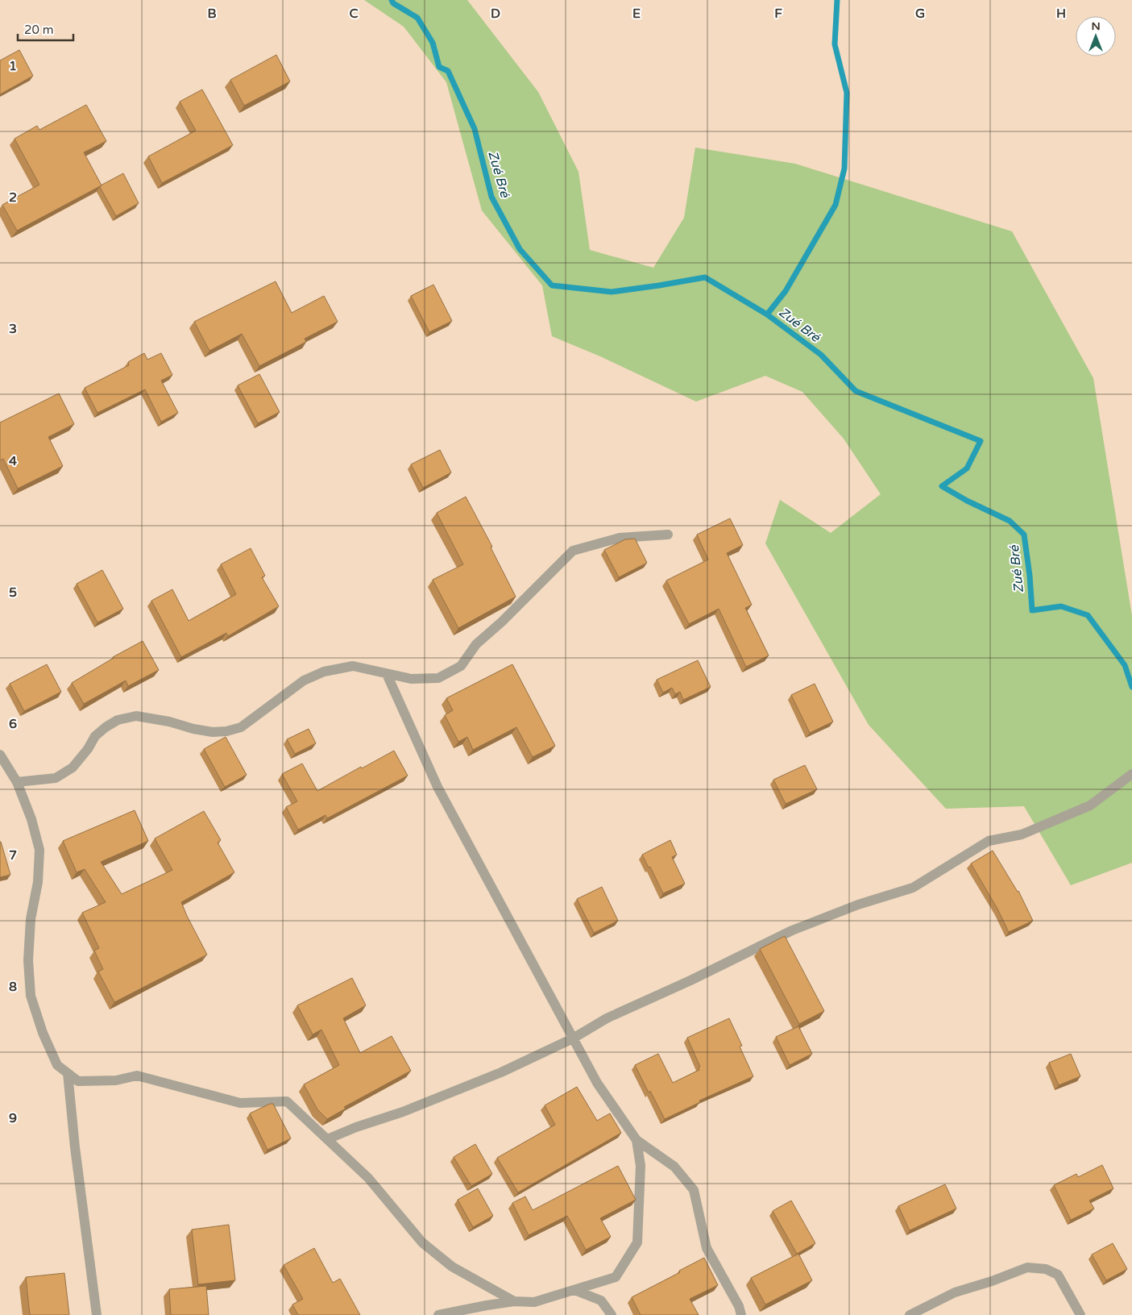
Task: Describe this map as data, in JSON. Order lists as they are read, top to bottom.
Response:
{
  "water": ["Zué Bré"],
  "scale_bar": "20 m",
  "north": "top",
  "grid": {
    "columns": [
      "B",
      "C",
      "D",
      "E",
      "F",
      "G",
      "H"
    ],
    "rows": [
      "1",
      "2",
      "3",
      "4",
      "5",
      "6",
      "7",
      "8",
      "9"
    ]
  }
}
